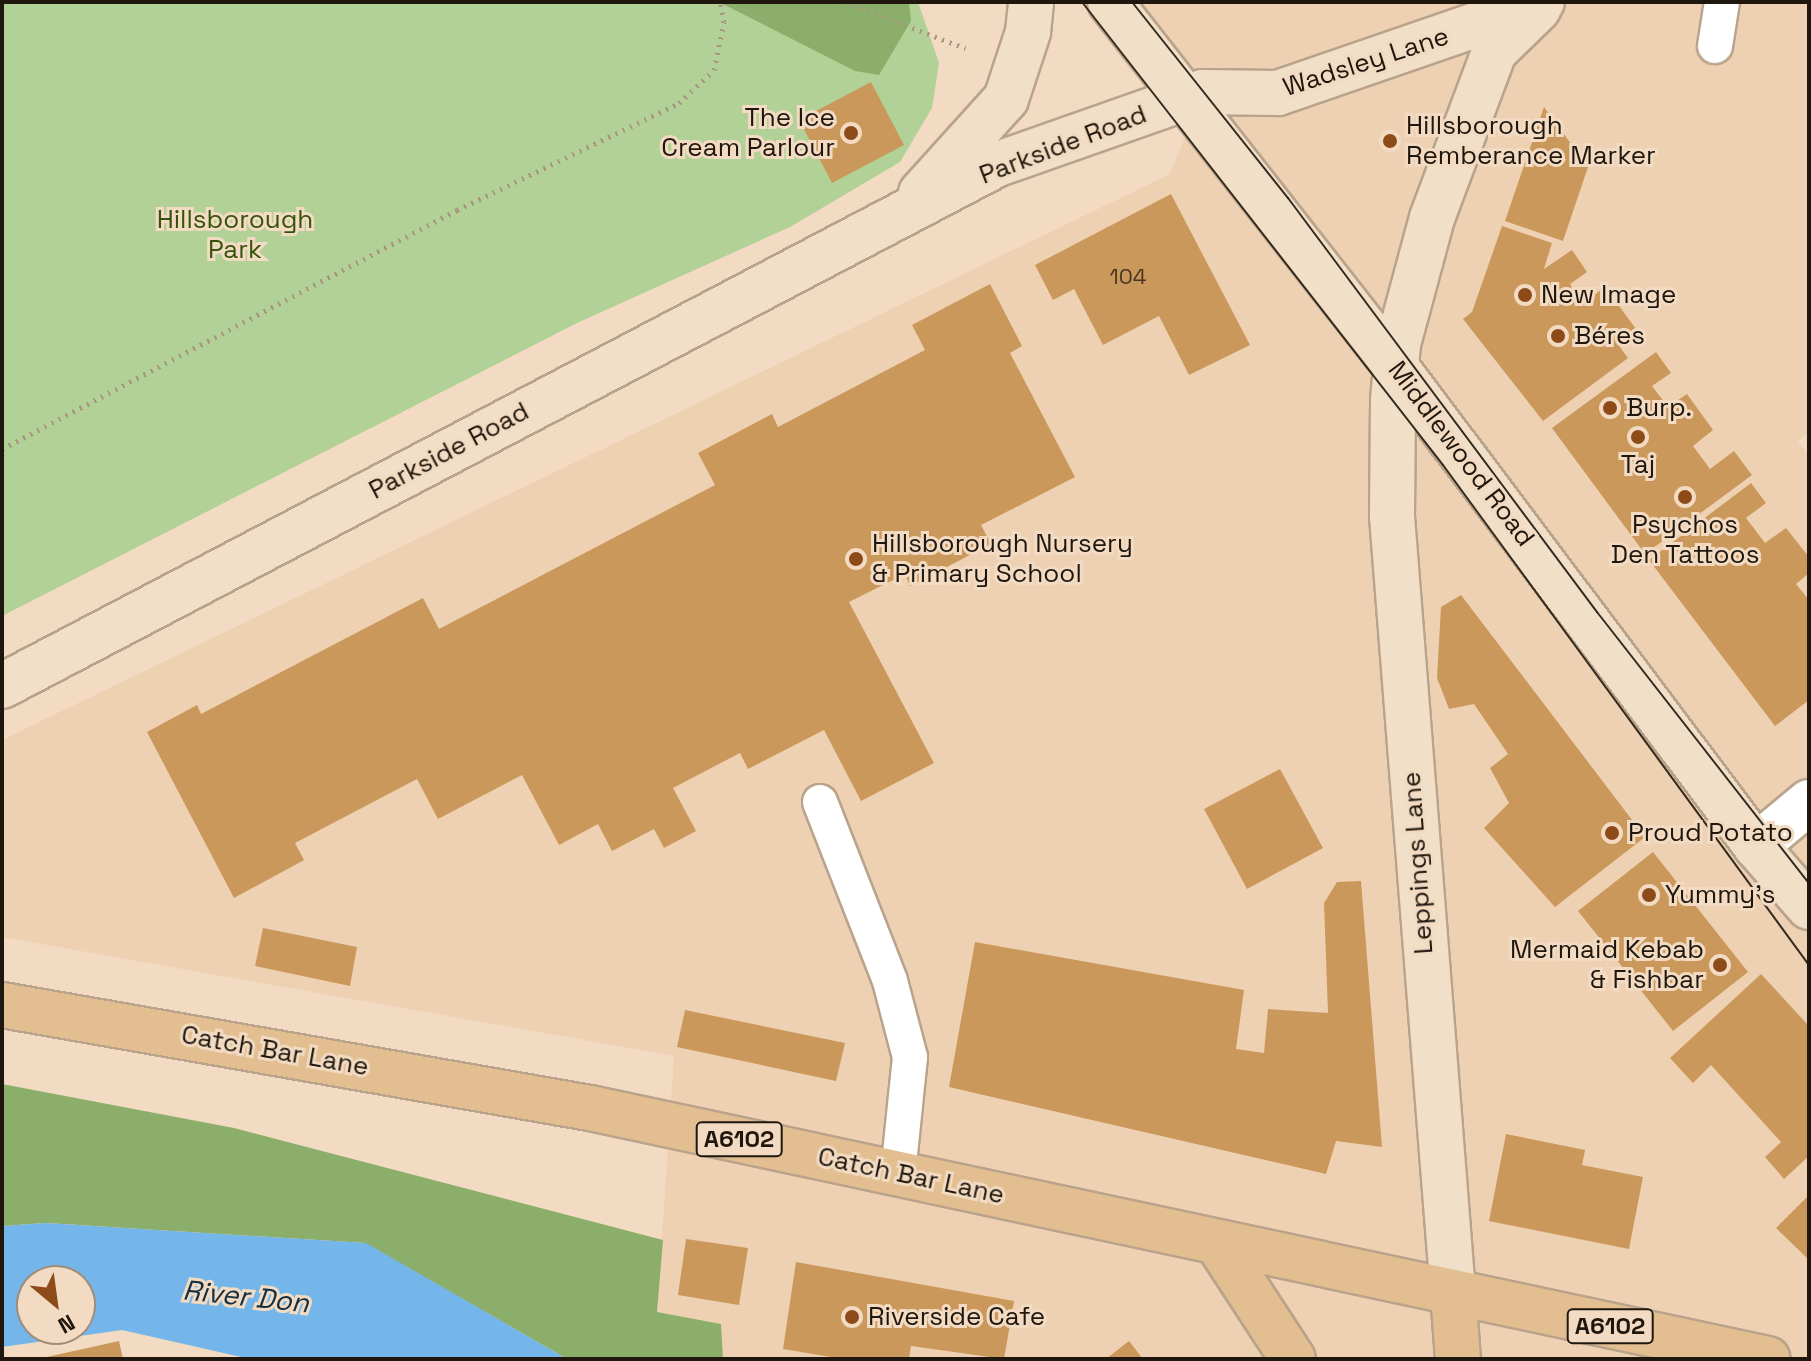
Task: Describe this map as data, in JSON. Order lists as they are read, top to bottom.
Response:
{
  "streets": {
    "main road": ["Leppings Lane", "Catch Bar Lane", "A6102"],
    "street": ["Wadsley Lane", "Parkside Road", "Middlewood Road"]
  },
  "crossings": [
    ["Wadsley Lane", "Parkside Road"],
    ["Wadsley Lane", "Middlewood Road"],
    ["Wadsley Lane", "Leppings Lane"],
    ["Parkside Road", "Middlewood Road"],
    ["Middlewood Road", "Leppings Lane"],
    ["Leppings Lane", "Catch Bar Lane"]
  ],
  "water": ["River Don"],
  "parks": ["Hillsborough Park"],
  "places": [
    "The Ice Cream Parlour",
    "Hillsborough Remberance Marker",
    "New Image",
    "Béres",
    "Burp.",
    "Taj",
    "Psychos Den Tattoos",
    "Hillsborough Nursery & Primary School",
    "Proud Potato",
    "Yummy's",
    "Mermaid Kebab & Fishbar",
    "Riverside Cafe"
  ],
  "house_numbers": ["104"],
  "north": "bottom right"
}
